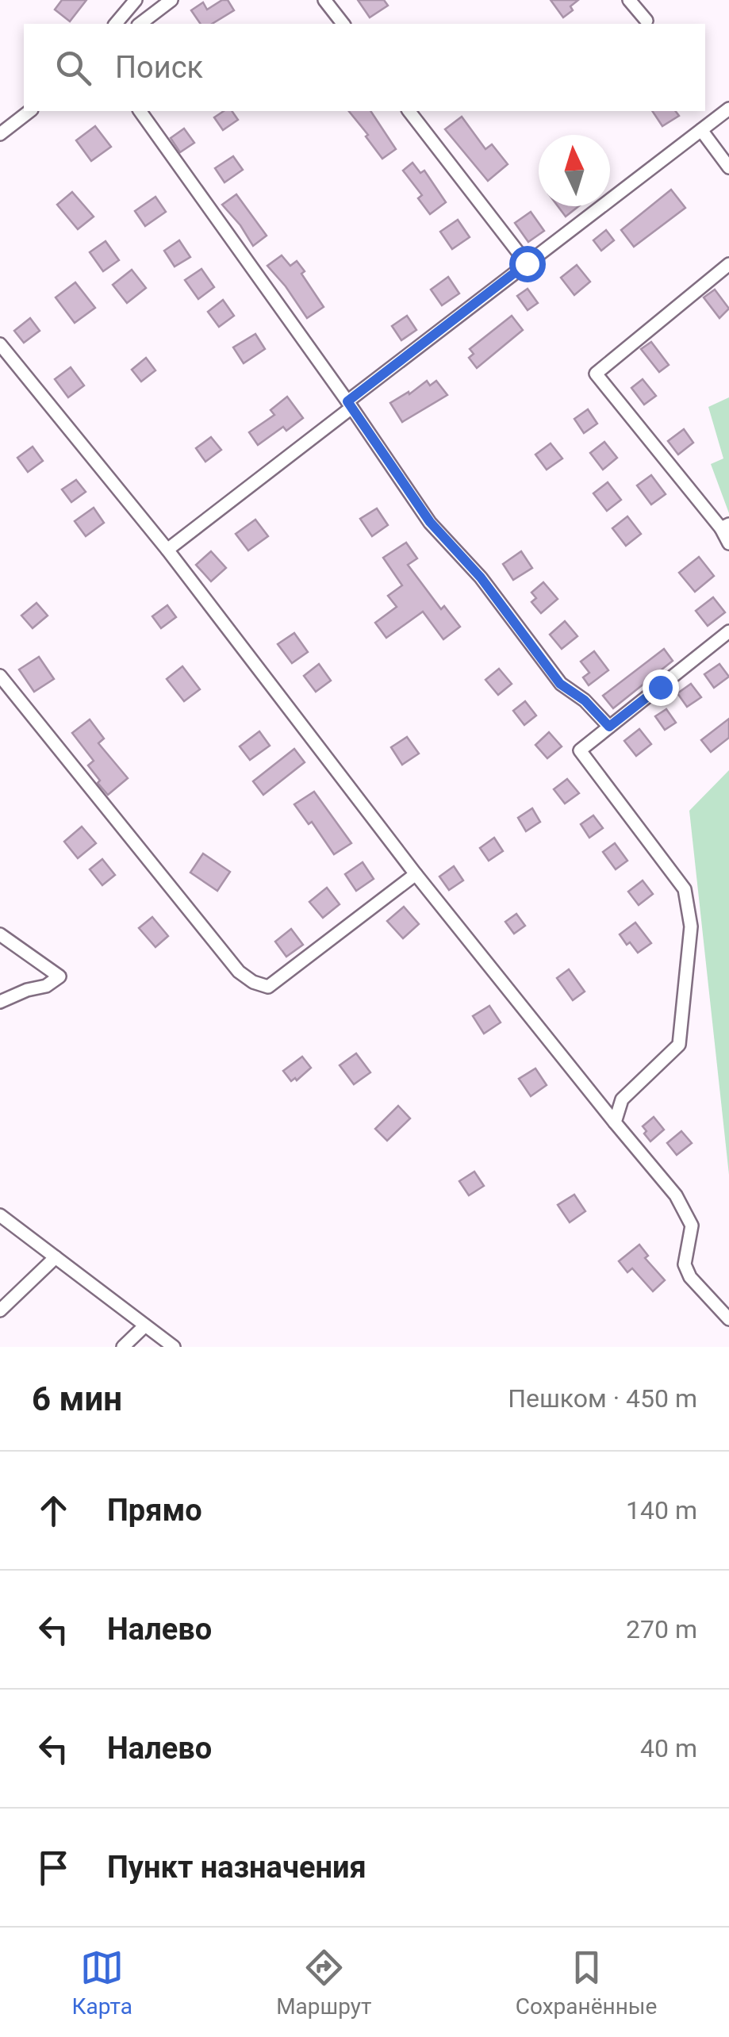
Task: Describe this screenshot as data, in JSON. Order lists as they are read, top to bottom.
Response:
{
  "north": "top",
  "page": {
    "search": "Поиск",
    "heading": ["6 мин", "Пешком · 450 m"],
    "list": [
      ["Прямо", "140 m"],
      ["Налево", "270 m"],
      ["Налево", "40 m"],
      "Пункт назначения"
    ],
    "nav": ["Карта", "Маршрут", "Сохранённые"]
  }
}
